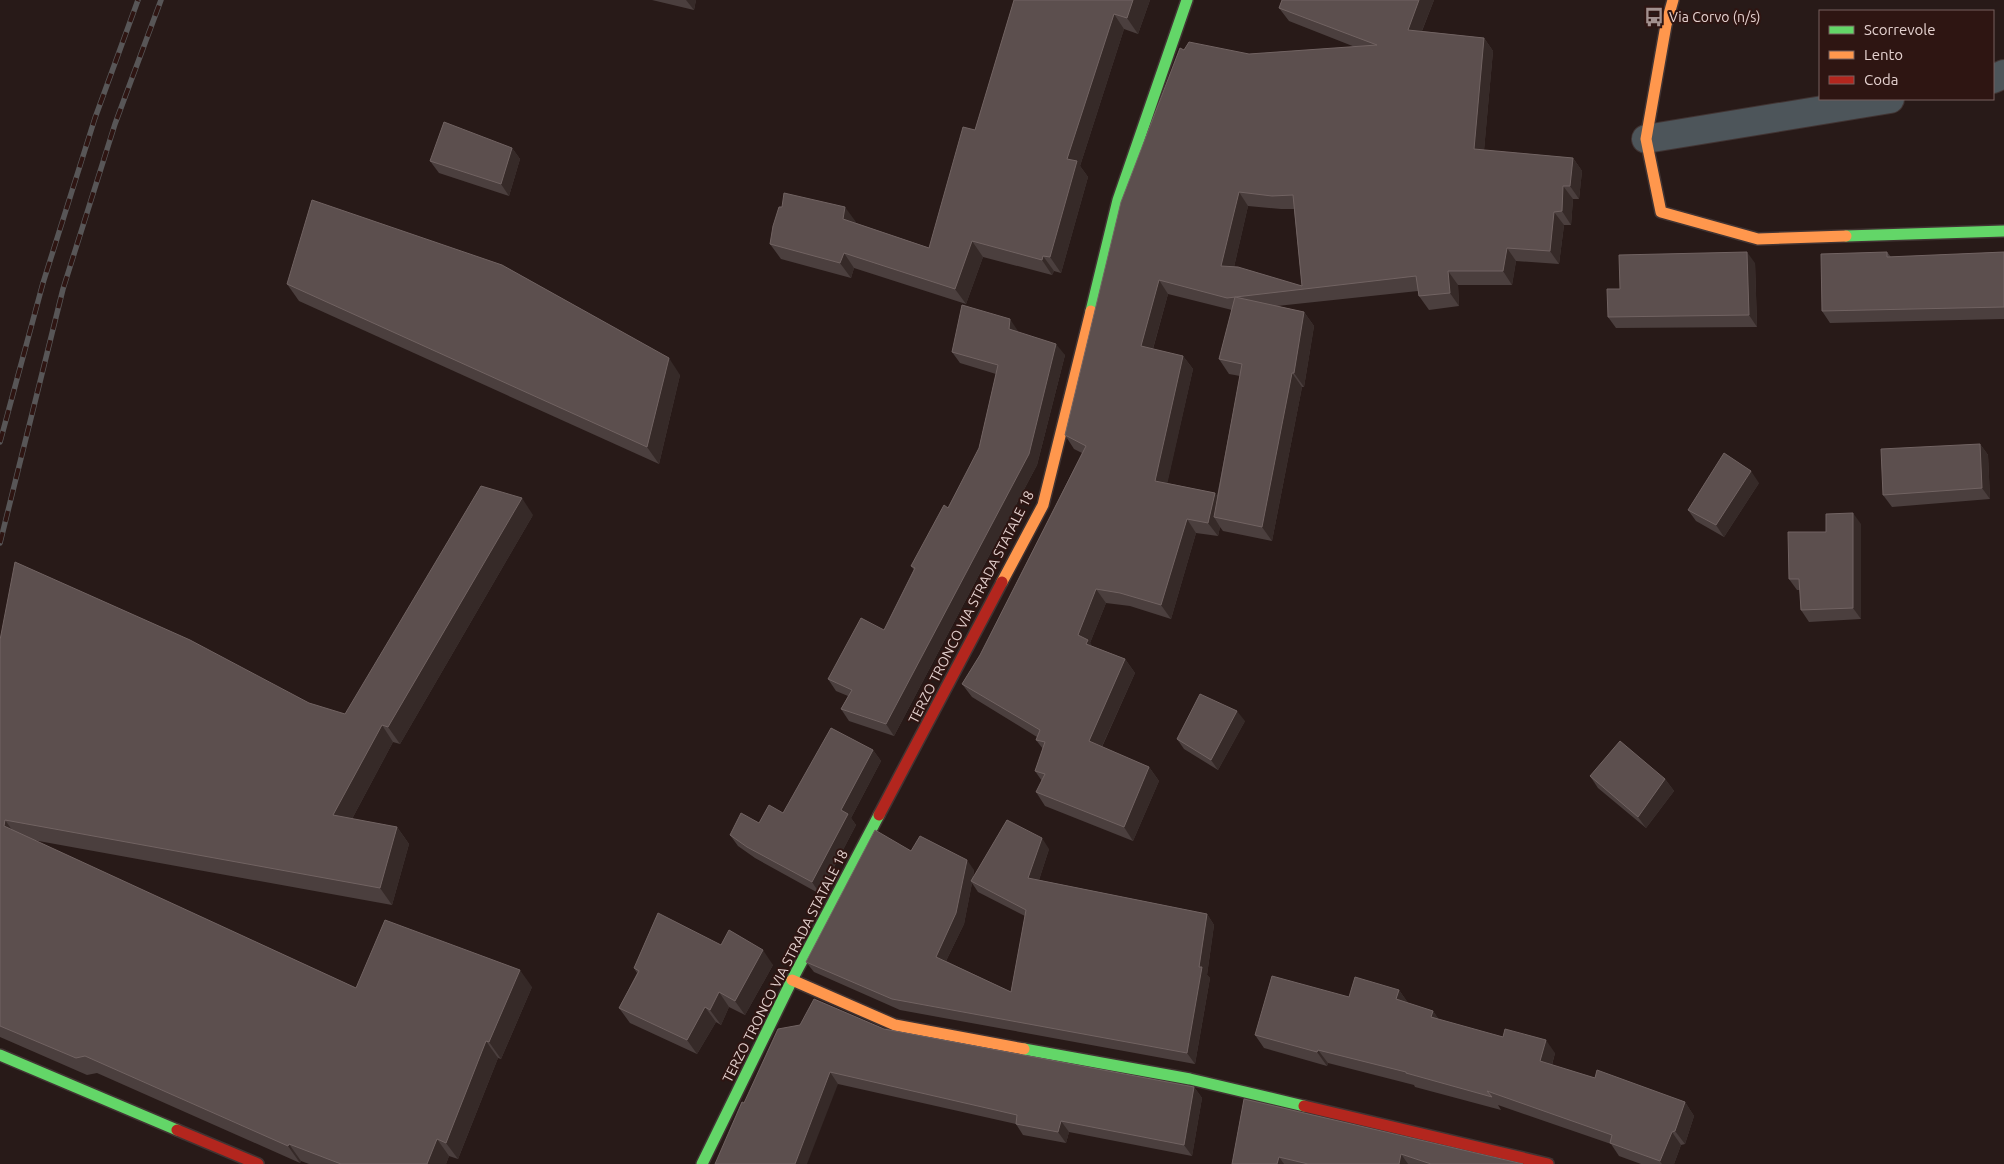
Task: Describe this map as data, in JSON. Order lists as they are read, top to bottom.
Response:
{
  "streets": {
    "street": ["TERZO TRONCO VIA STRADA STATALE 18"]
  },
  "places": {
    "bus stop": ["Via Corvo (n/s)"]
  },
  "legend": ["Scorrevole", "Lento", "Coda"]
}
